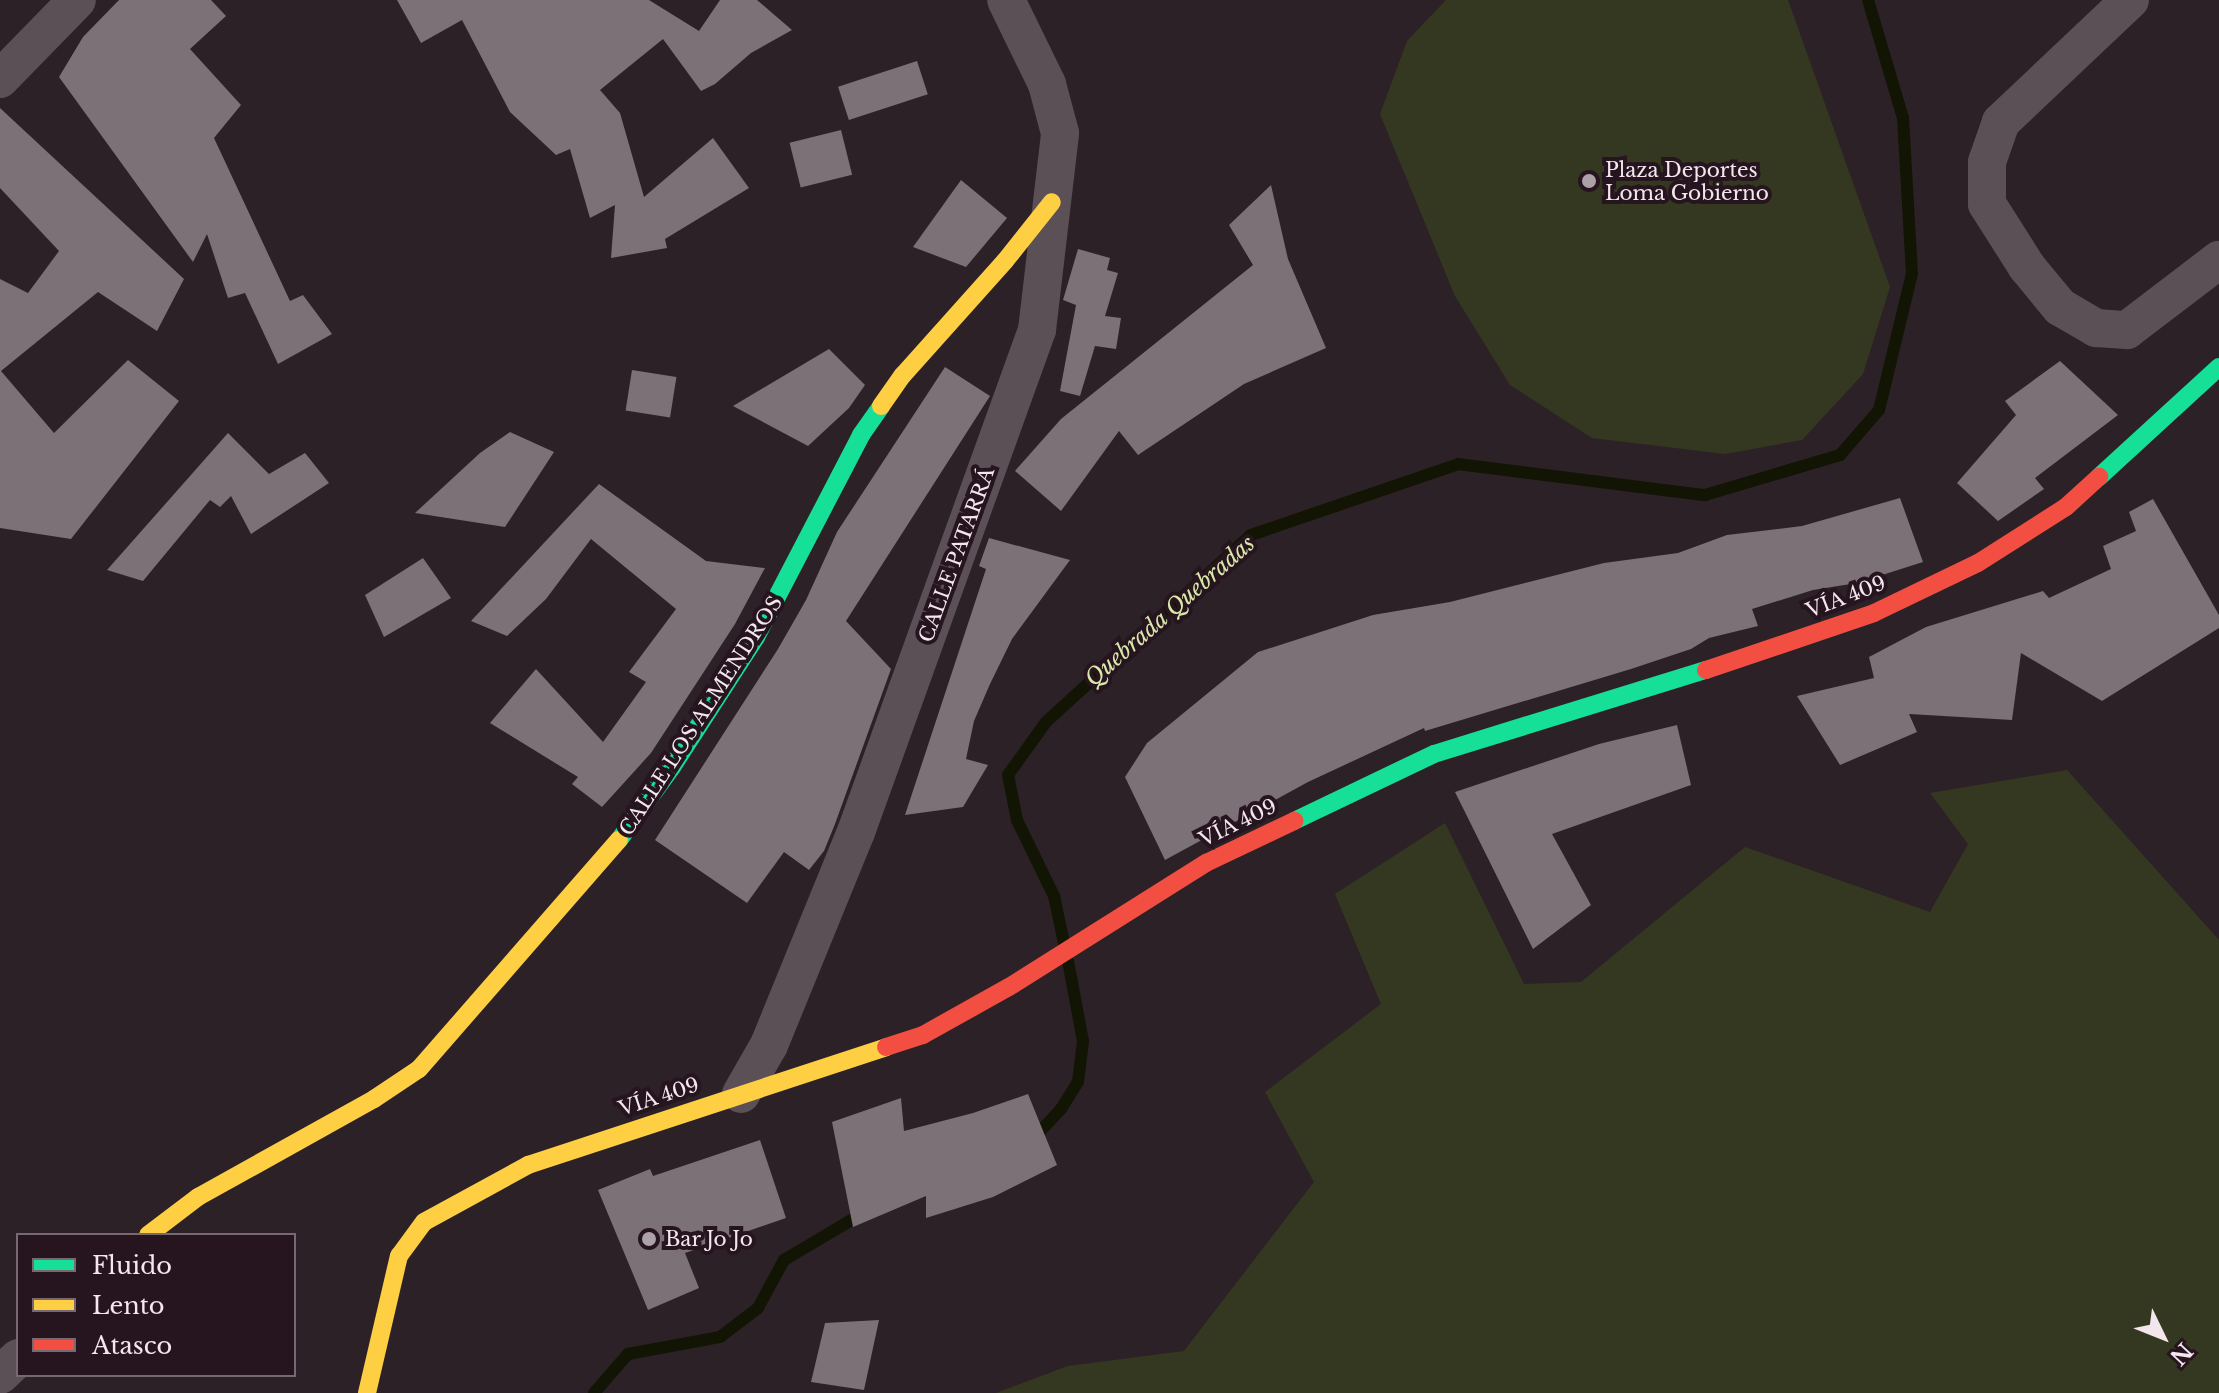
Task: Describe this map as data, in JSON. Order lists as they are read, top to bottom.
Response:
{
  "streets": {
    "street": ["CALLE PATARRÁ", "VÍA 409", "CALLE LOS ALMENDROS"]
  },
  "crossings": [
    ["CALLE PATARRÁ", "VÍA 409"],
    ["CALLE PATARRÁ", "CALLE LOS ALMENDROS"]
  ],
  "water": ["Quebrada Quebradas"],
  "places": ["Plaza Deportes Loma Gobierno", "Bar Jo Jo"],
  "legend": ["Fluido", "Lento", "Atasco"],
  "north": "bottom right"
}
